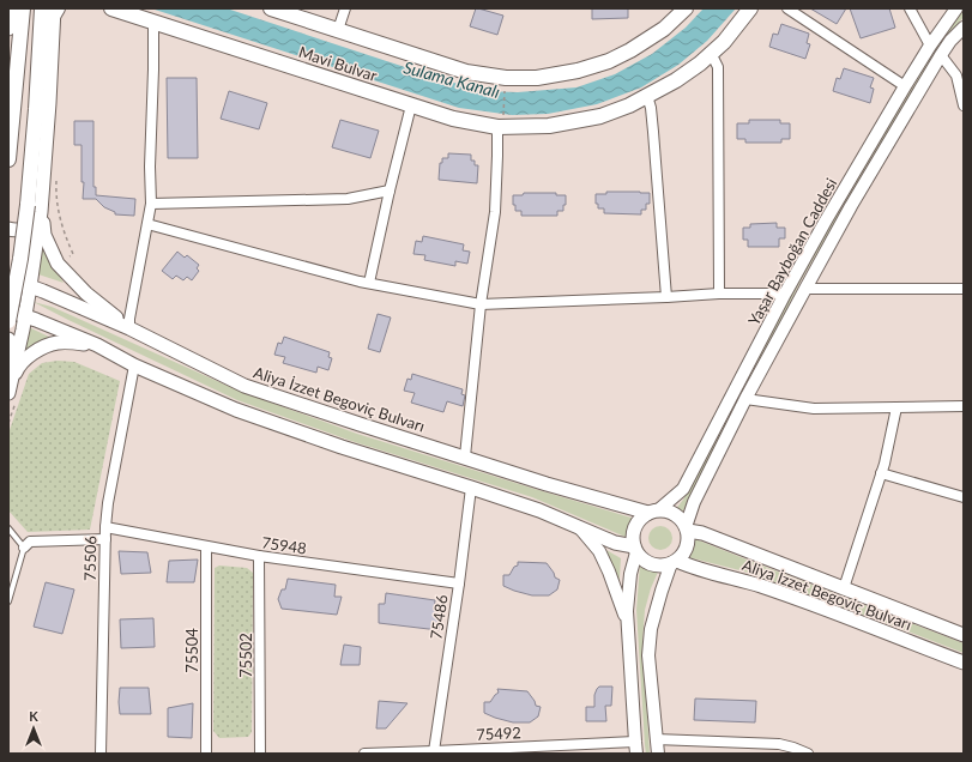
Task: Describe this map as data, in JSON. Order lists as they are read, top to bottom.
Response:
{
  "streets": {
    "main road": ["Mavi Bulvar", "Aliya İzzet Begoviç Bulvarı"],
    "street": [
      "Yaşar Bayboğan Caddesi",
      "75948",
      "75506",
      "75486",
      "75504",
      "75502",
      "75492"
    ]
  },
  "crossings": [
    ["Yaşar Bayboğan Caddesi", "Aliya İzzet Begoviç Bulvarı"],
    ["75948", "75506"],
    ["75948", "75486"],
    ["75948", "75504"],
    ["75948", "75502"],
    ["75486", "75492"]
  ],
  "water": ["Sulama Kanalı"],
  "north": "top"
}
